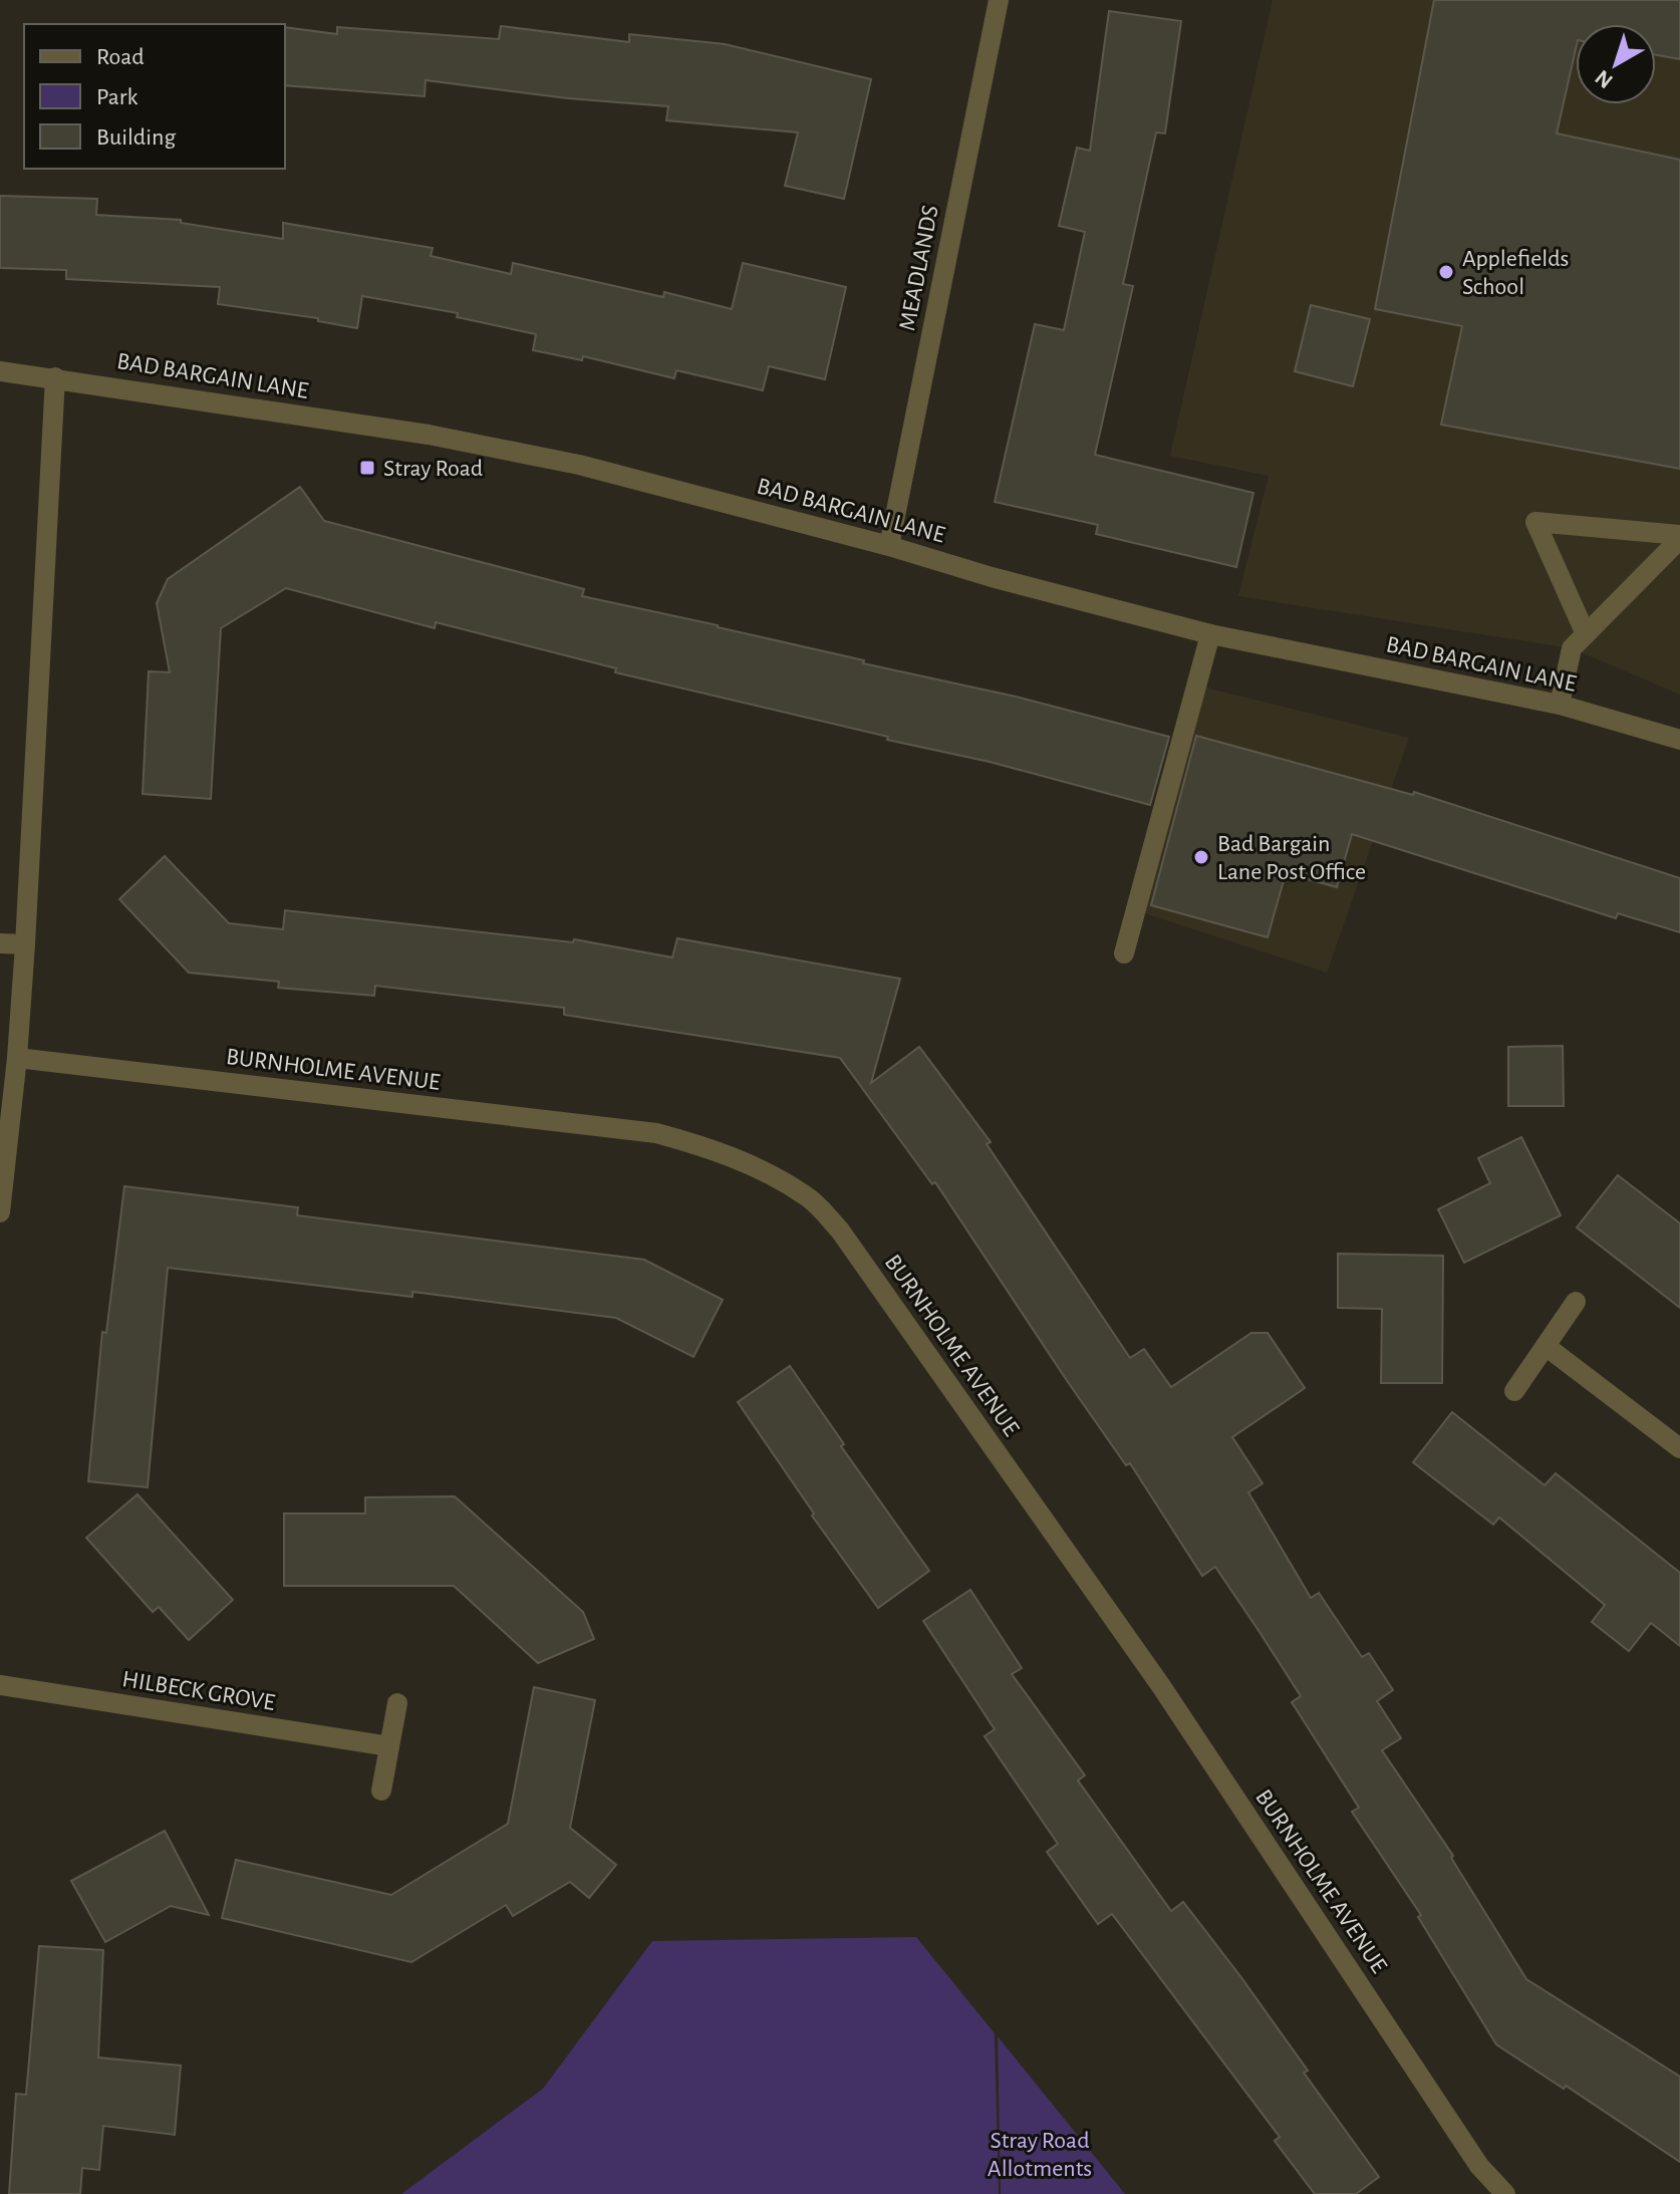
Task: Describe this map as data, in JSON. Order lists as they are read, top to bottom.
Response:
{
  "streets": {
    "street": [
      "MEADLANDS",
      "BAD BARGAIN LANE",
      "BURNHOLME AVENUE",
      "HILBECK GROVE"
    ]
  },
  "crossings": [
    ["MEADLANDS", "BAD BARGAIN LANE"]
  ],
  "parks": ["Stray Road Allotments"],
  "places": {
    "other": ["Applefields School", "Bad Bargain Lane Post Office"],
    "transit": ["Stray Road"]
  },
  "legend": ["Road", "Park", "Building"],
  "north": "bottom left"
}
